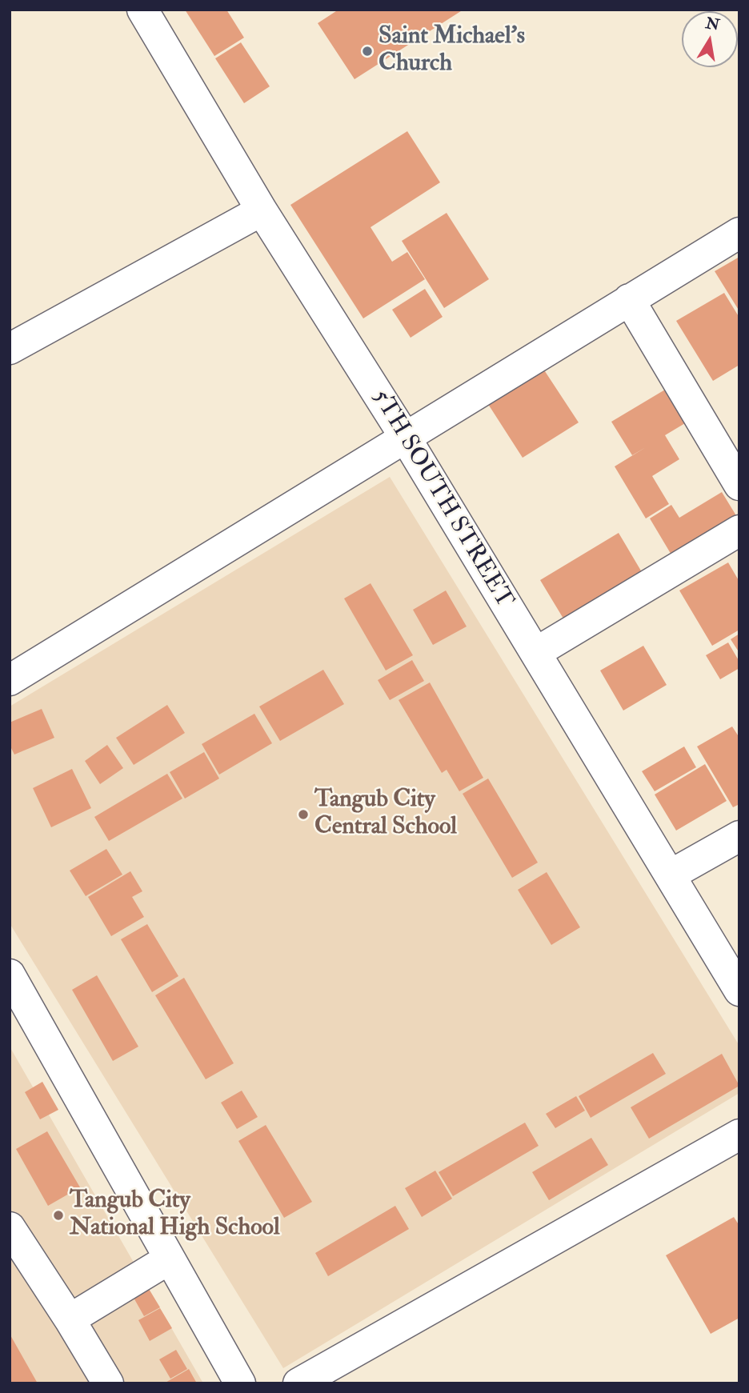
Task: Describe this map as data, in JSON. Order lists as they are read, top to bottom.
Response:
{
  "streets": {
    "street": ["5TH SOUTH STREET"]
  },
  "places": ["Saint Michael's Church", "Tangub City Central School", "Tangub City National High School"],
  "north": "top"
}
